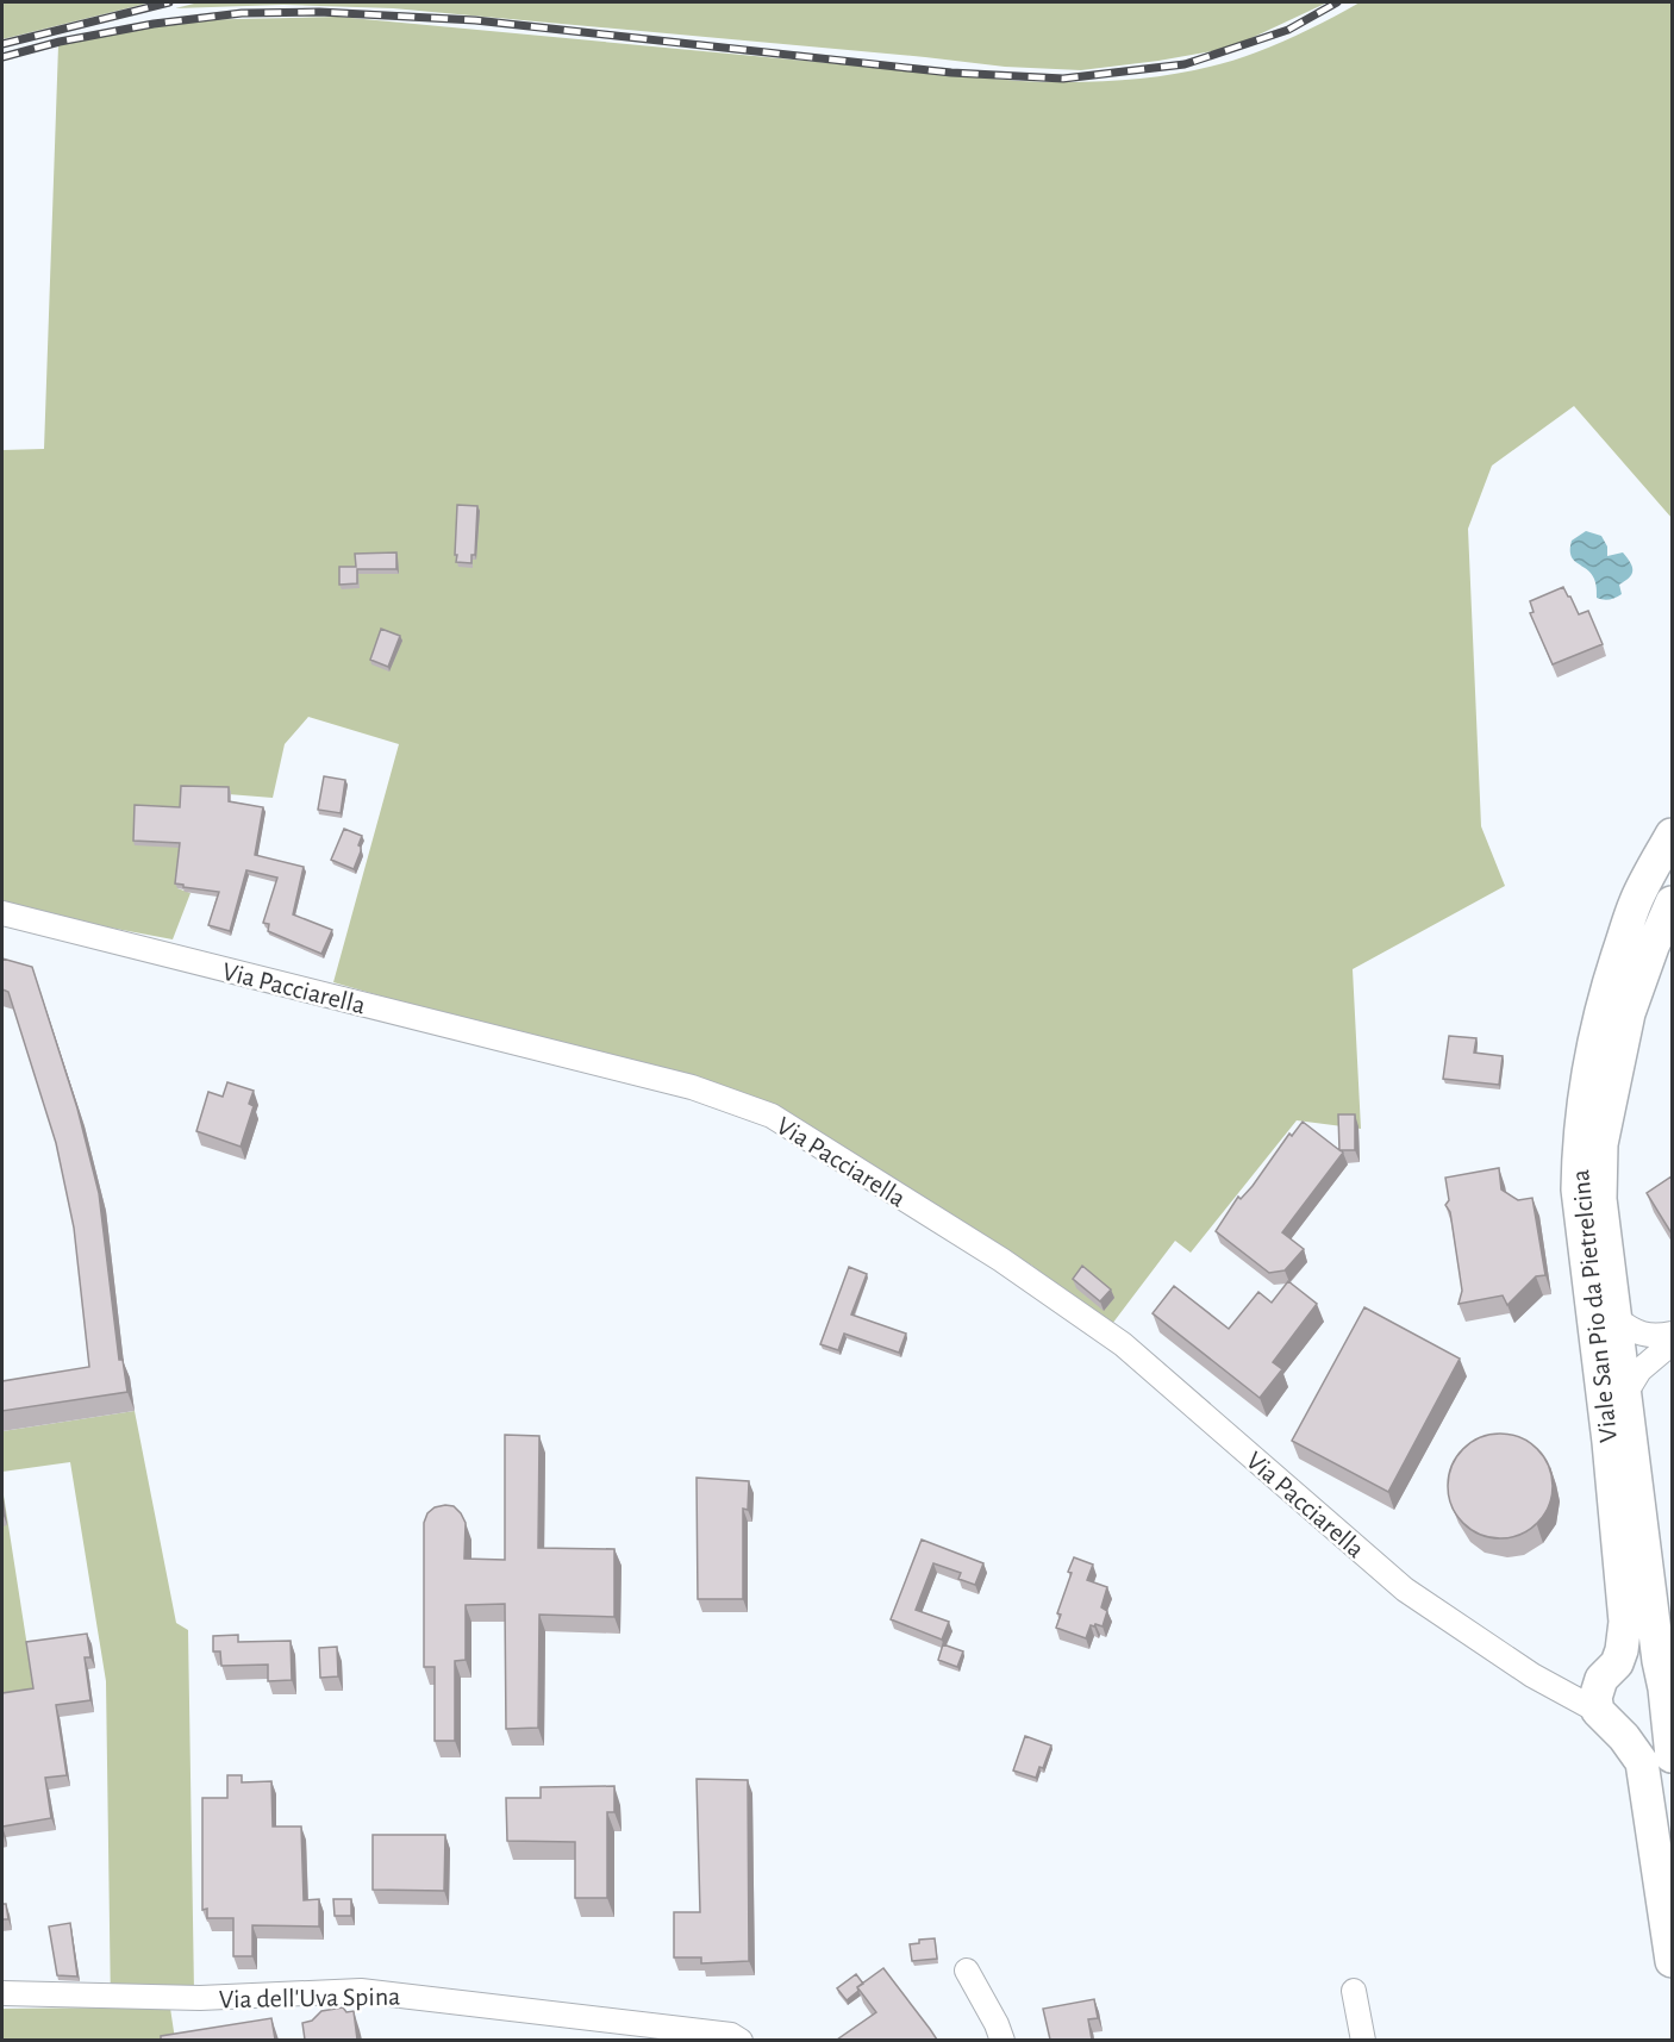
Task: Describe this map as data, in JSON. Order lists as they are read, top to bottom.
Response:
{
  "streets": {
    "main road": ["Viale San Pio da Pietrelcina"],
    "street": ["Via Pacciarella", "Via dell'Uva Spina"]
  },
  "crossings": [
    ["Via Pacciarella", "Viale San Pio da Pietrelcina"]
  ]
}
